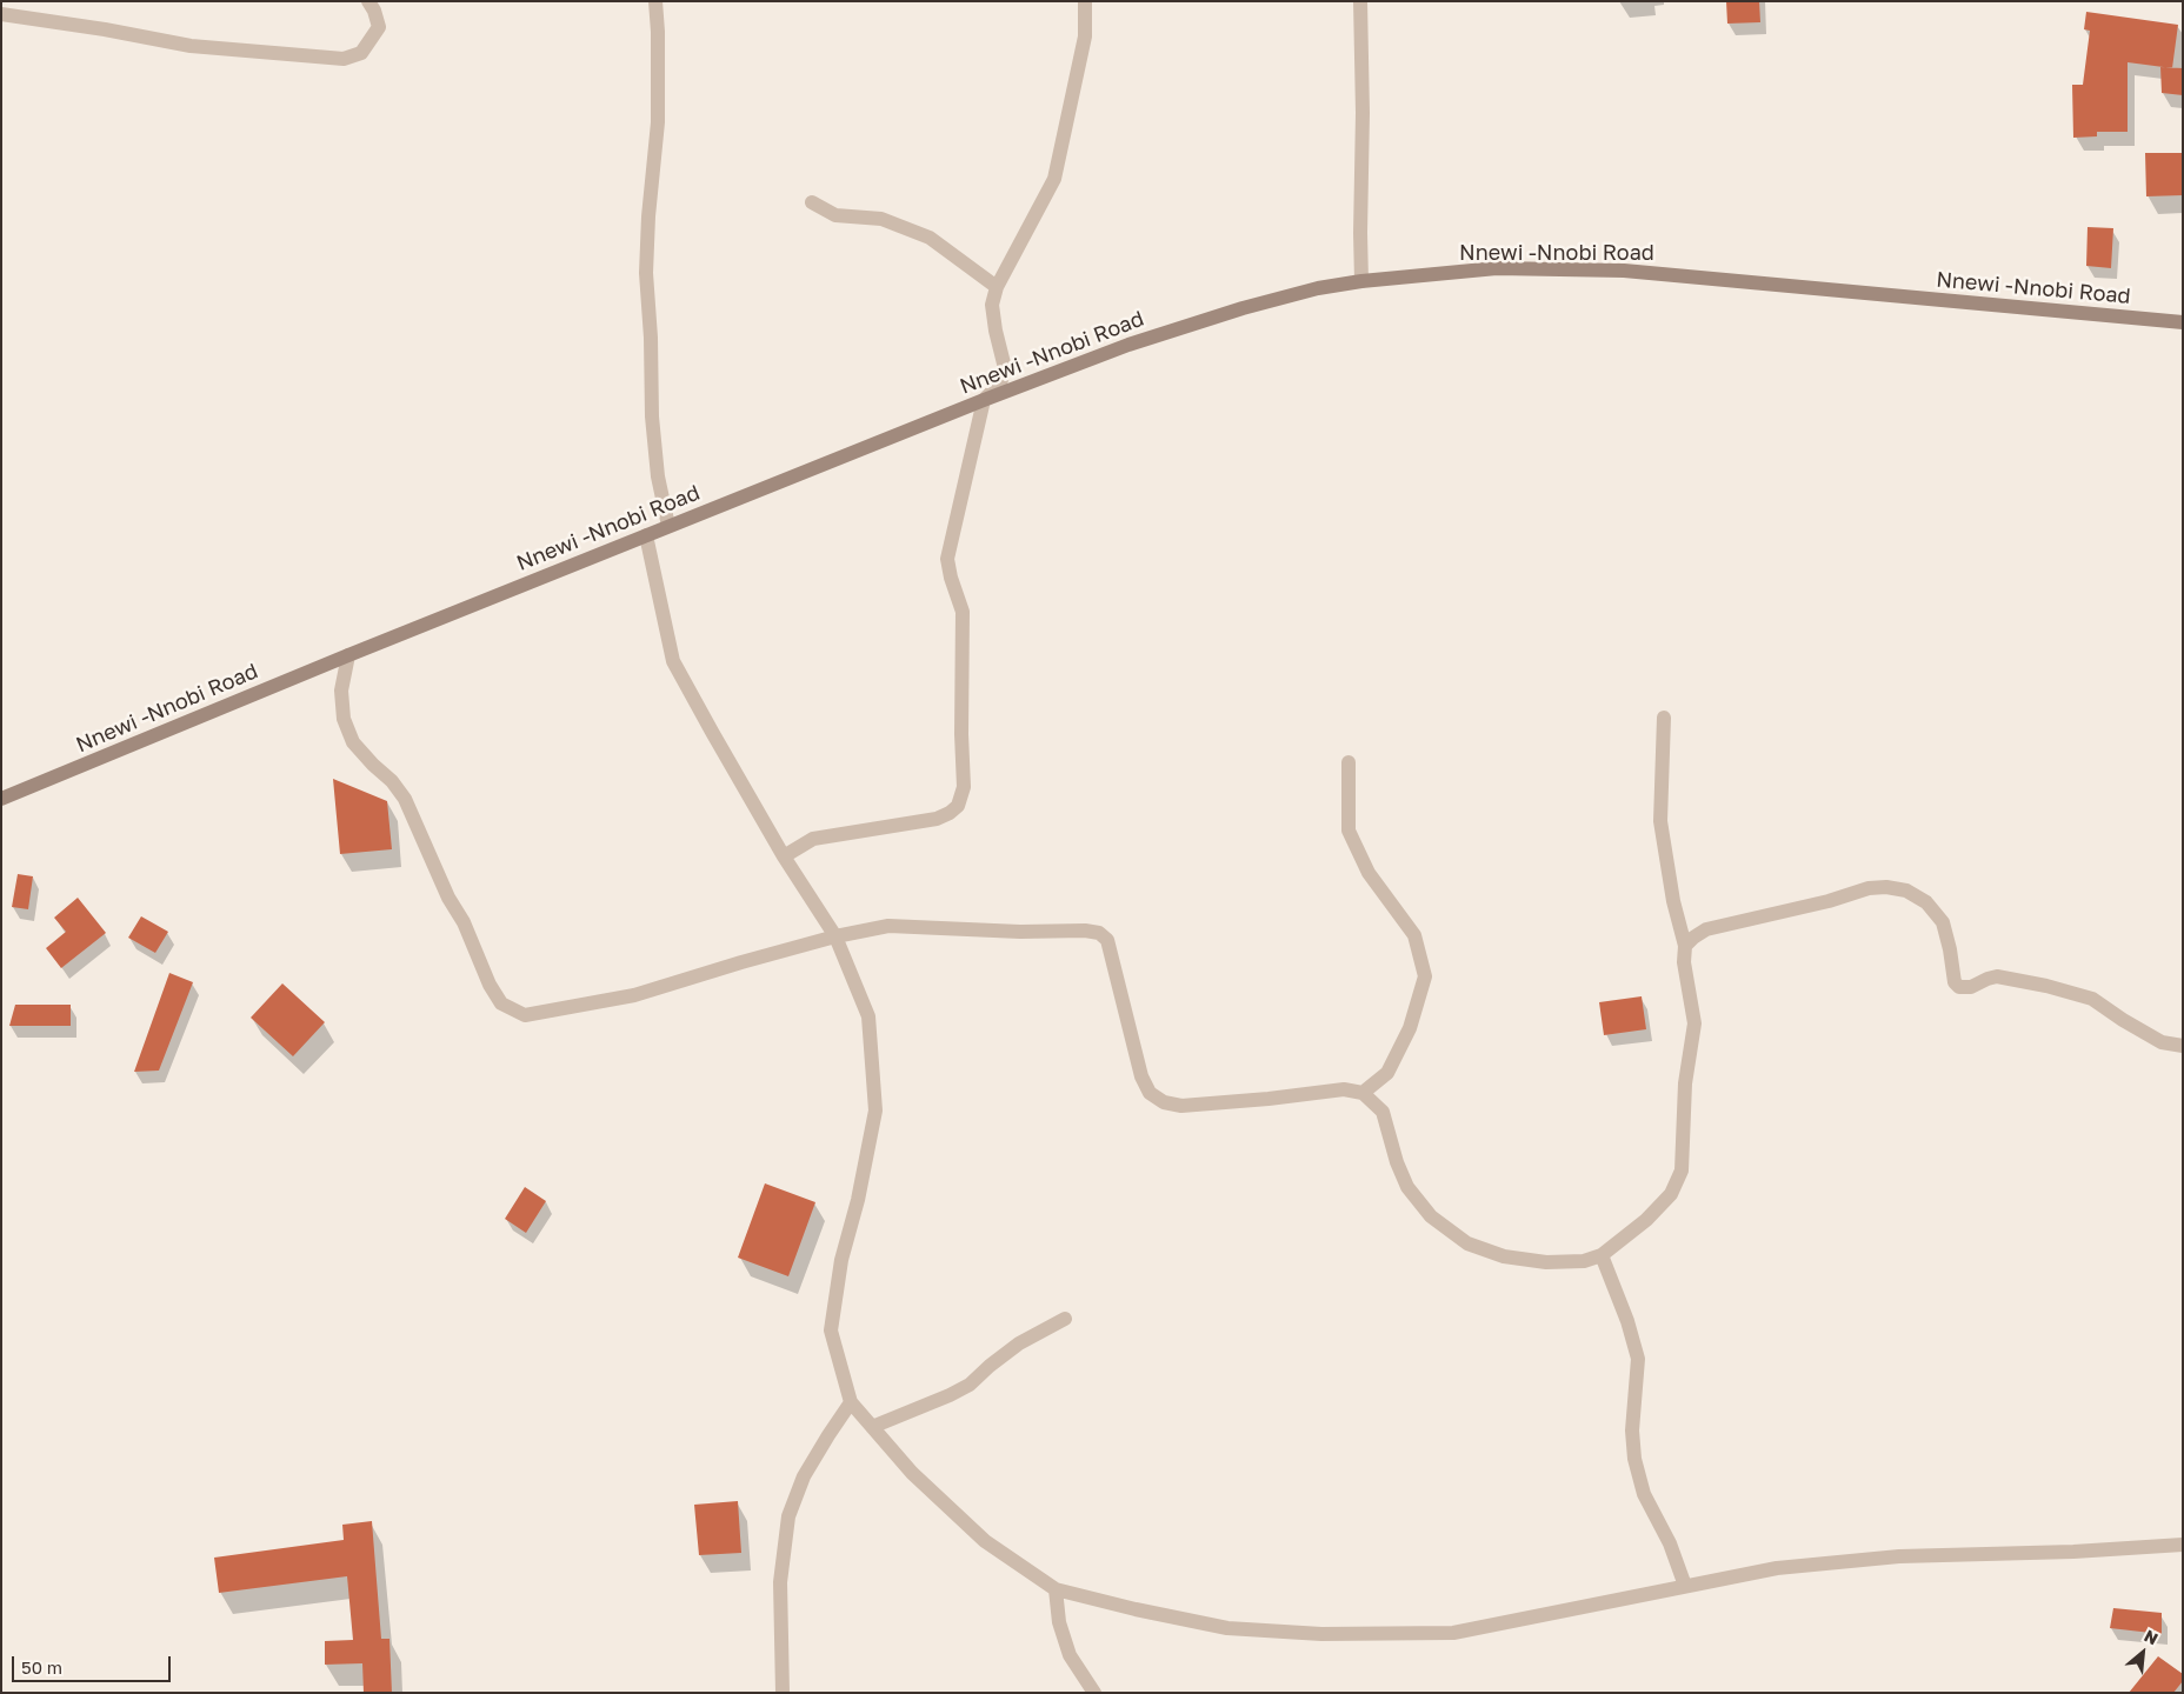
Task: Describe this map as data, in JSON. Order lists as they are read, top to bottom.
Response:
{
  "streets": {
    "main road": ["Nnewi -Nnobi Road"]
  },
  "scale_bar": "50 m",
  "north": "top right"
}
